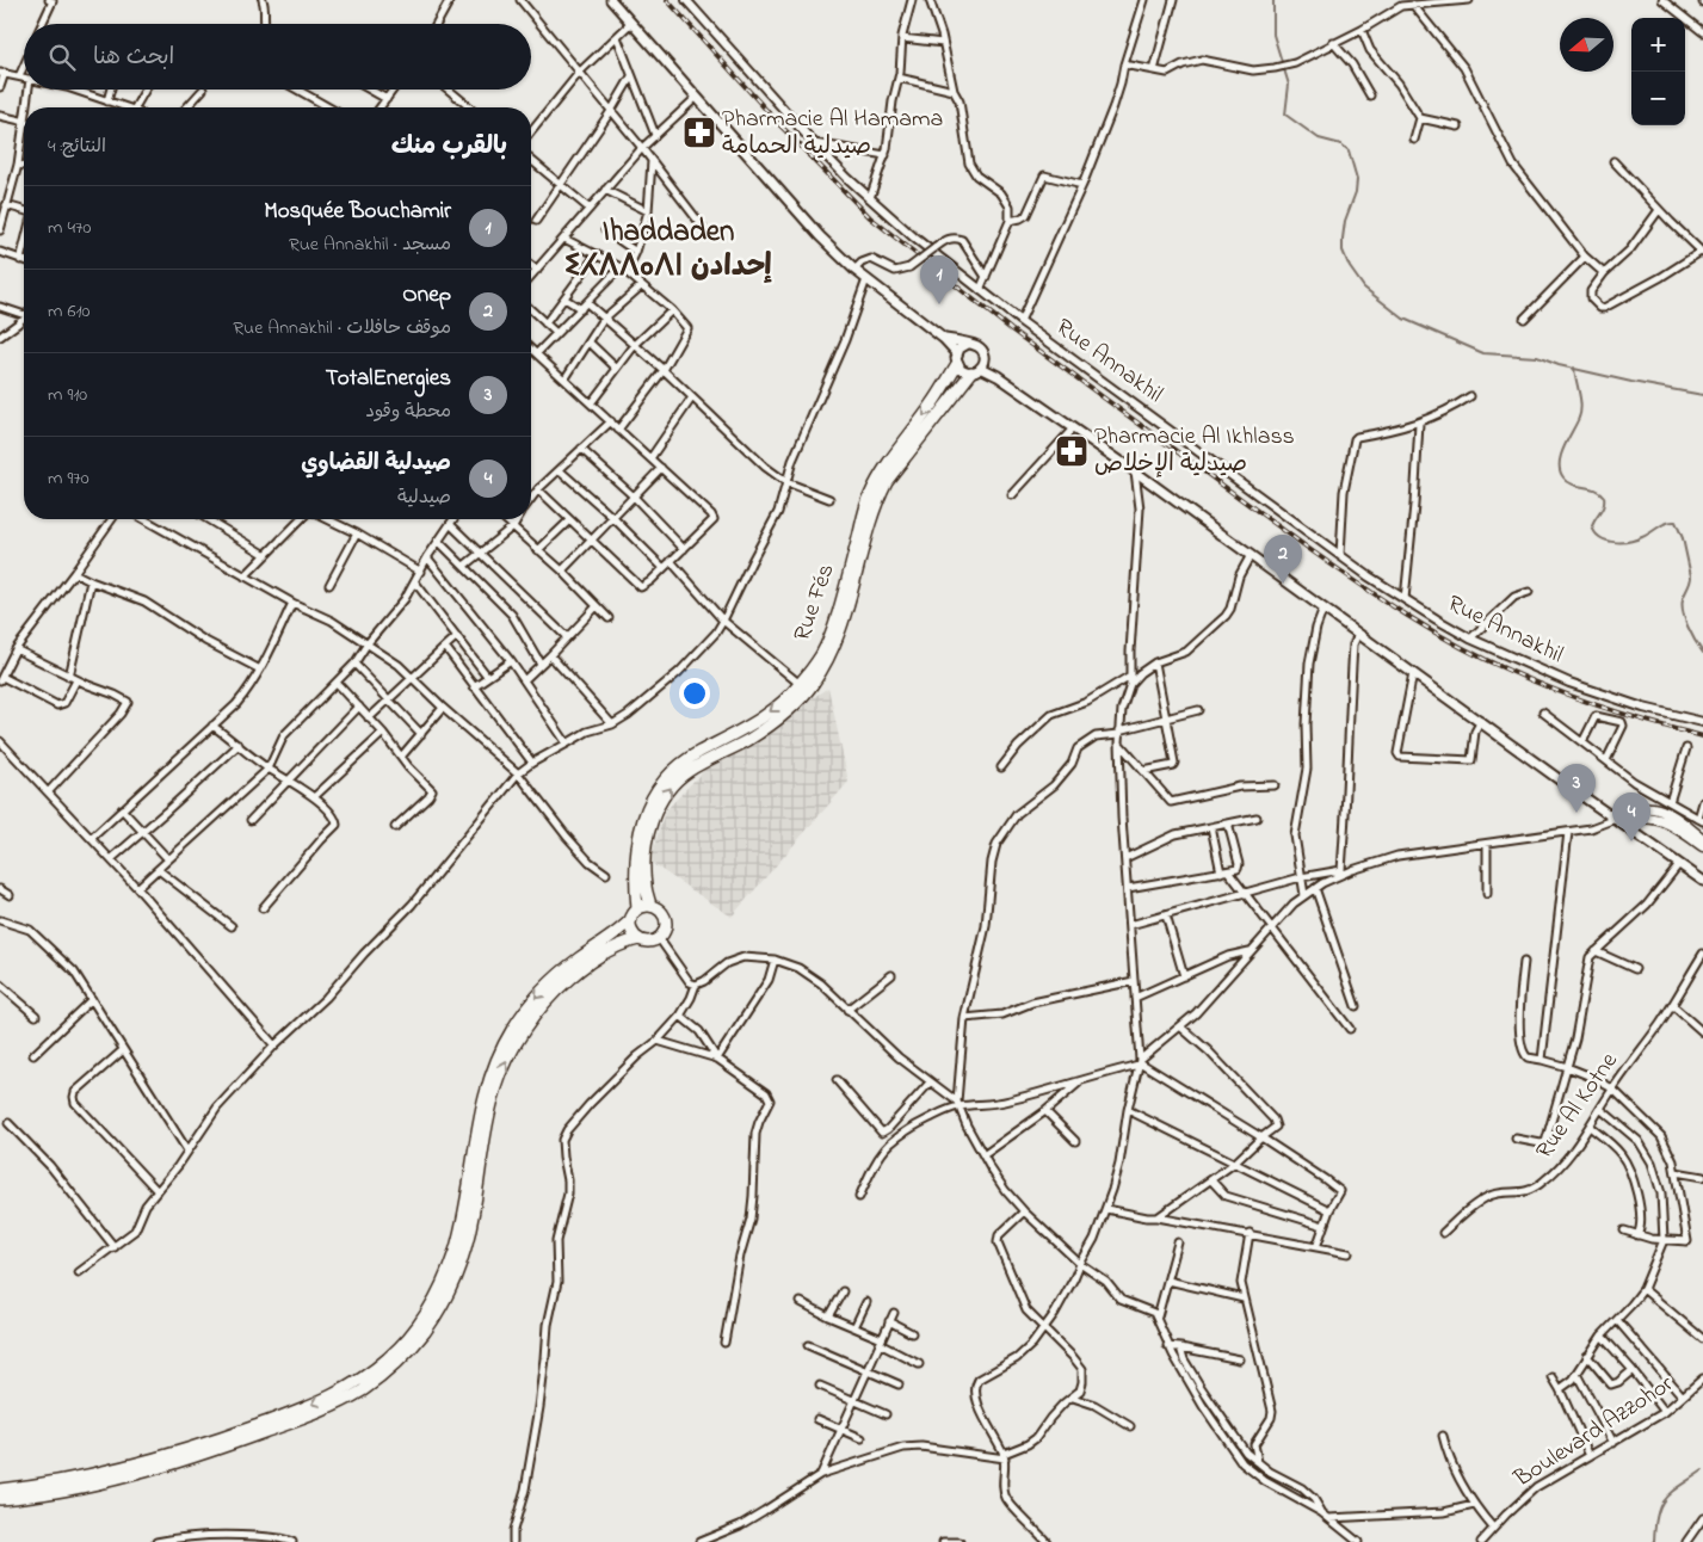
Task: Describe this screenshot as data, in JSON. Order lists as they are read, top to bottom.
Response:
{
  "streets": {
    "highway": ["Rue Fés"],
    "street": ["Rue Annakhil", "Rue Al Kotne", "Boulevard Azzohor"]
  },
  "districts": ["Ihaddaden ⵉⵃⴷⴷⴰⴷⵏ إحدادن"],
  "places": {
    "pharmacy": ["Pharmacie Al Hamama صيدلية الحمامة", "Pharmacie Al Ikhlass صيدلية الإخلاص"]
  },
  "north": "left",
  "page": {
    "map_buttons": ["+", "−"],
    "search": "ابحث هنا",
    "heading": ["بالقرب منك", "النتائج: 4"],
    "list": [
      {
        "mark": "1",
        "name": "Mosquée Bouchamir",
        "note": "مسجد · Rue Annakhil",
        "value": "470 m"
      },
      {
        "mark": "2",
        "name": "Onep",
        "note": "موقف حافلات · Rue Annakhil",
        "value": "610 m"
      },
      {
        "mark": "3",
        "name": "TotalEnergies",
        "note": "محطة وقود",
        "value": "910 m"
      },
      {
        "mark": "4",
        "name": "صيدلية القضاوي",
        "note": "صيدلية",
        "value": "970 m"
      }
    ],
    "pins": [
      "1",
      "2",
      "3",
      "4"
    ]
  }
}
